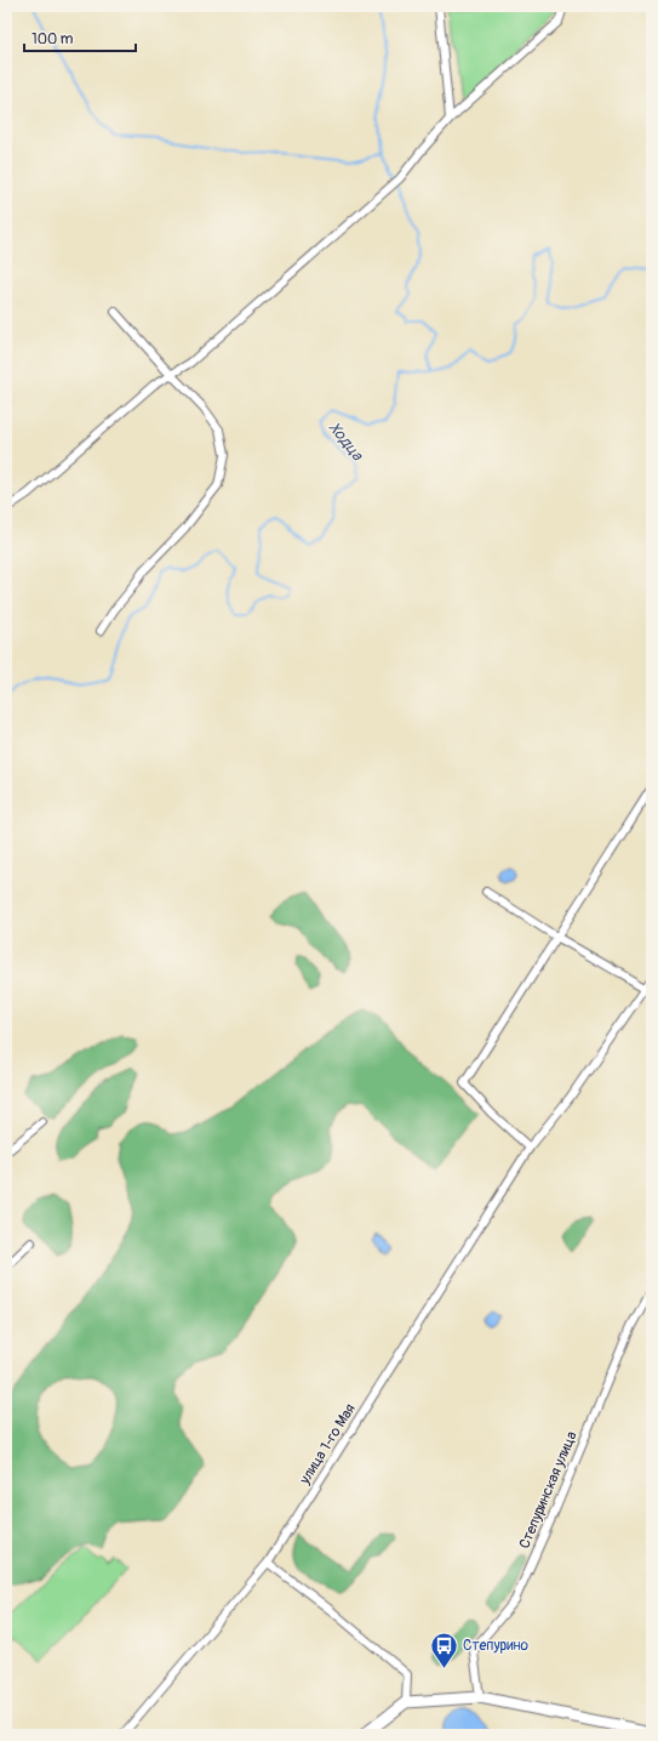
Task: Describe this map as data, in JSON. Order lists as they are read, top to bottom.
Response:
{
  "streets": {
    "street": ["улица 1-го Мая", "Степуринская улица"]
  },
  "water": ["Ходца"],
  "places": {
    "bus stop": ["Степурино"]
  },
  "scale_bar": "100 m"
}
